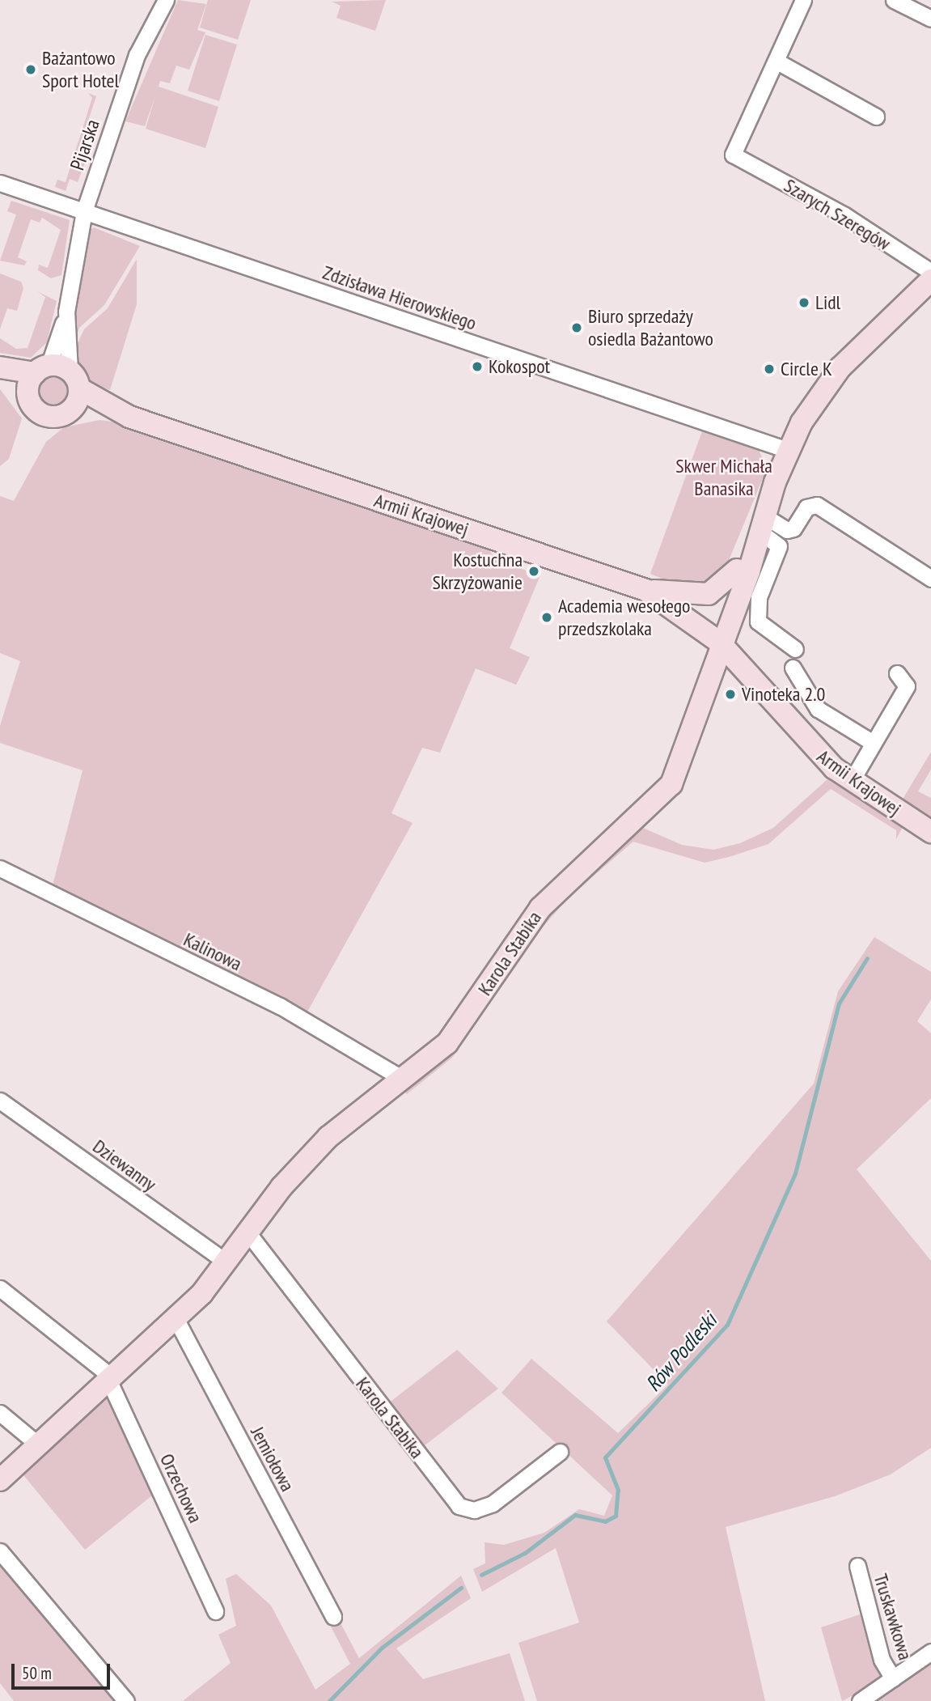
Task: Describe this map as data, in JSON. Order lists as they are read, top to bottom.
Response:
{
  "streets": {
    "street": [
      "Pijarska",
      "Szarych Szeregów",
      "Zdzisława Hierowskiego",
      "Armii Krajowej",
      "Kalinowa",
      "Karola Stabika",
      "Dziewanny",
      "Jemiołowa",
      "Orzechowa",
      "Truskawkowa"
    ]
  },
  "crossings": [
    ["Pijarska", "Zdzisława Hierowskiego"],
    ["Pijarska", "Armii Krajowej"],
    ["Armii Krajowej", "Karola Stabika"],
    ["Kalinowa", "Karola Stabika"],
    ["Karola Stabika", "Dziewanny"],
    ["Karola Stabika", "Jemiołowa"],
    ["Karola Stabika", "Orzechowa"]
  ],
  "water": ["Rów Podleski"],
  "parks": ["Skwer Michała Banasika"],
  "places": [
    "Bażantowo Sport Hotel",
    "Lidl",
    "Biuro sprzedaży osiedla Bażantowo",
    "Kokospot",
    "Circle K",
    "Kostuchna Skrzyżowanie",
    "Academia wesołego przedszkolaka",
    "Vinoteka 2.0"
  ],
  "scale_bar": "50 m"
}
